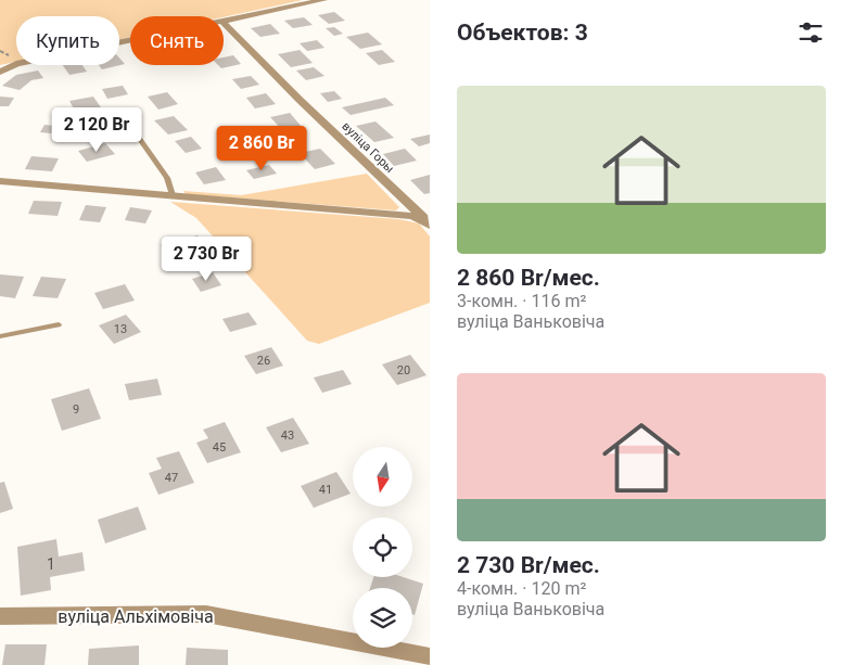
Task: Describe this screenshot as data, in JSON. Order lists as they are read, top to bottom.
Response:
{
  "streets": {
    "street": ["вуліца Горы", "вуліца Альхімовіча"]
  },
  "house_numbers": [
    "13",
    "26",
    "20",
    "9",
    "43",
    "45",
    "47",
    "41",
    "1"
  ],
  "north": "bottom",
  "page": {
    "heading": "Объектов: 3",
    "chip": ["Купить", "Снять"],
    "list": [
      {
        "name": "2 860 Br/мес.",
        "note": "3-комн. · 116 m² · вуліца Ваньковіча"
      },
      {
        "name": "2 730 Br/мес.",
        "note": "4-комн. · 120 m² · вуліца Ваньковіча"
      }
    ],
    "price": ["2 120 Br", "2 860 Br", "2 730 Br"]
  }
}
